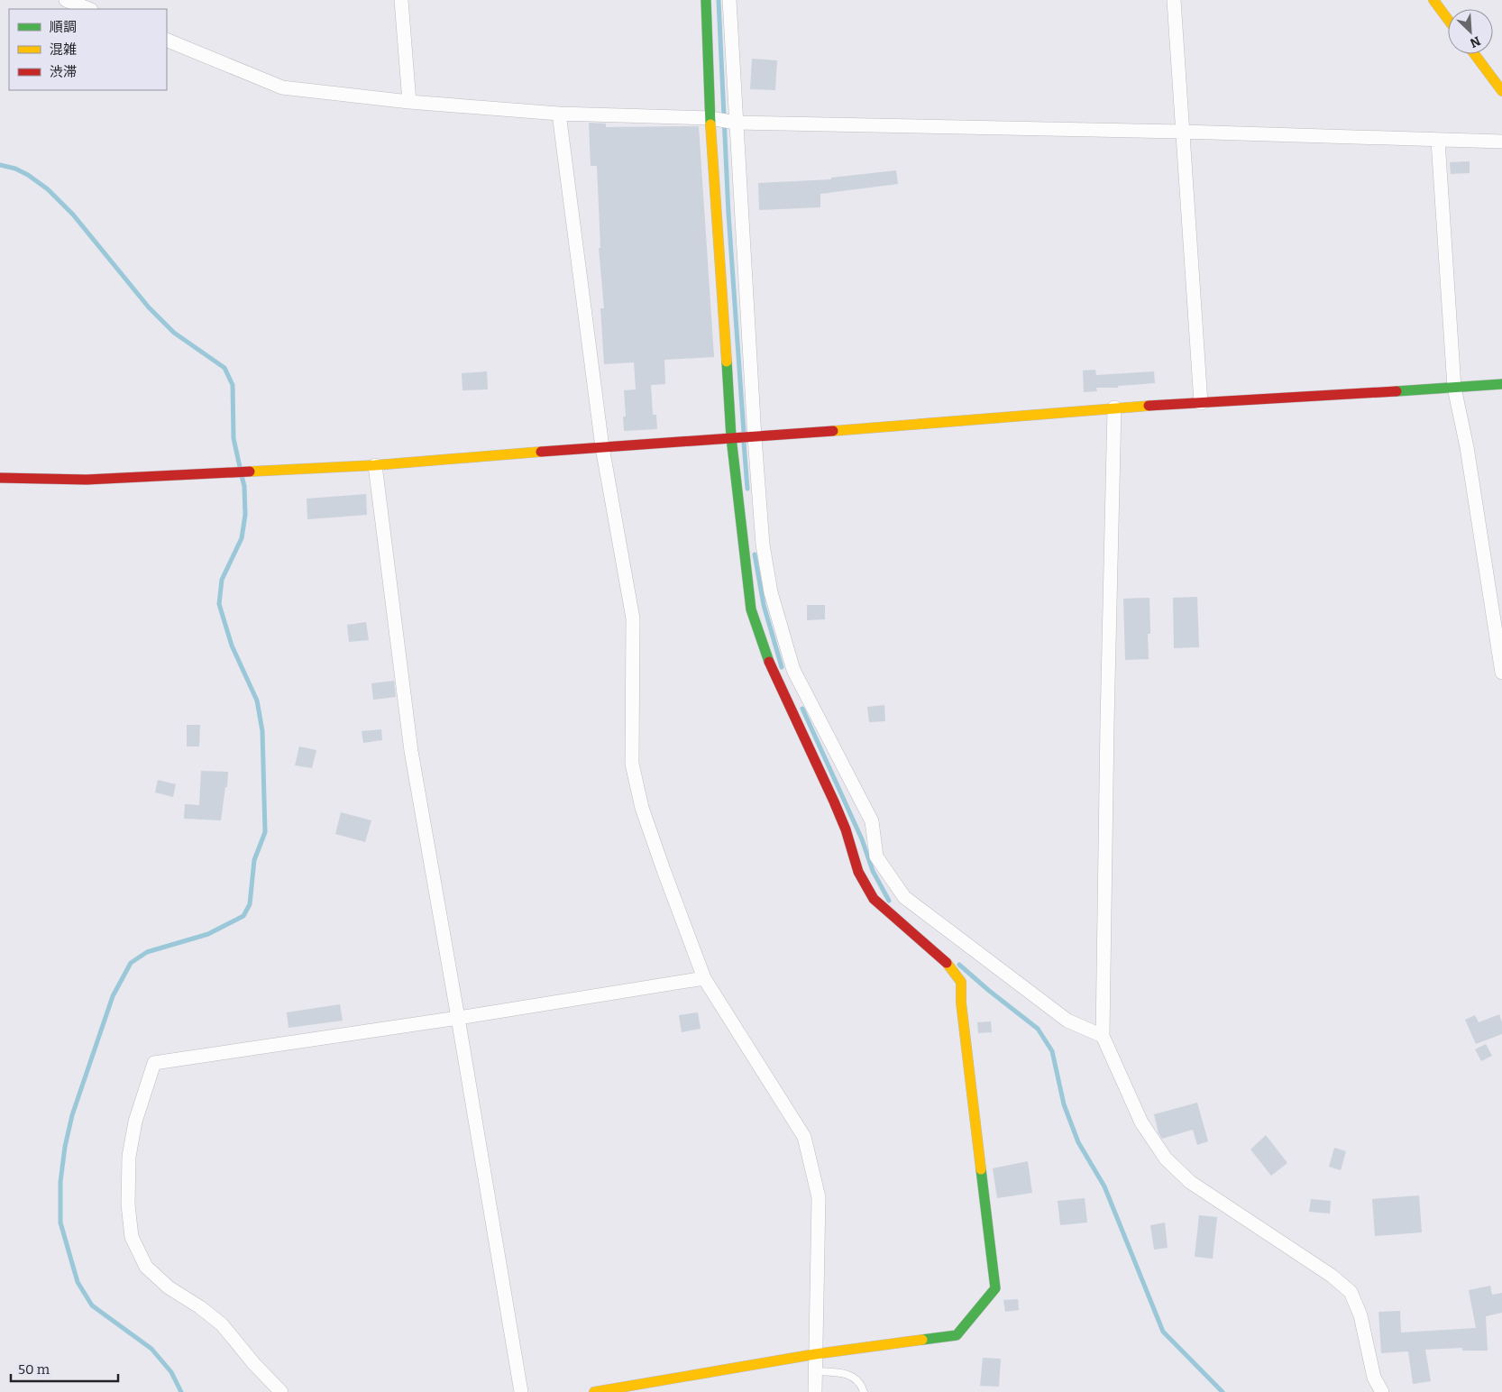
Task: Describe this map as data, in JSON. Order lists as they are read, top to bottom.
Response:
{
  "legend": ["順調", "混雑", "渋滞"],
  "scale_bar": "50 m",
  "north": "bottom right"
}
